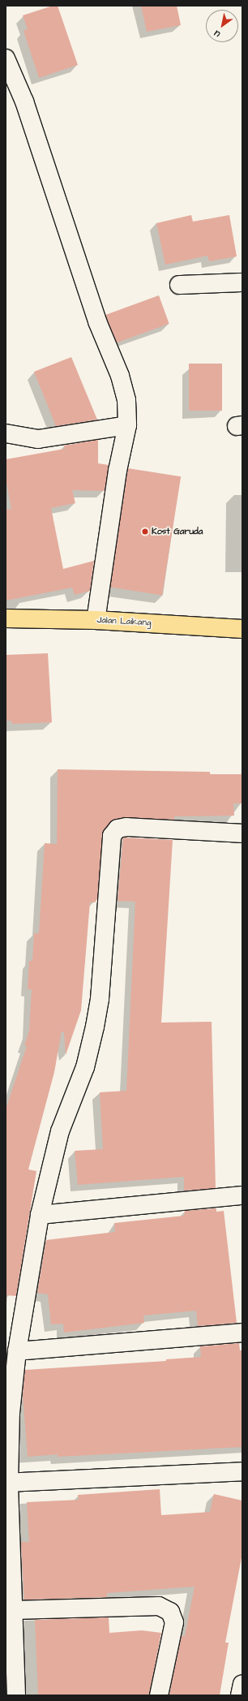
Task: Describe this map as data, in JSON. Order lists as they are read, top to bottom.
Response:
{
  "streets": {
    "main road": ["Jalan Laikang"]
  },
  "places": ["Kost Garuda"],
  "north": "bottom left"
}
